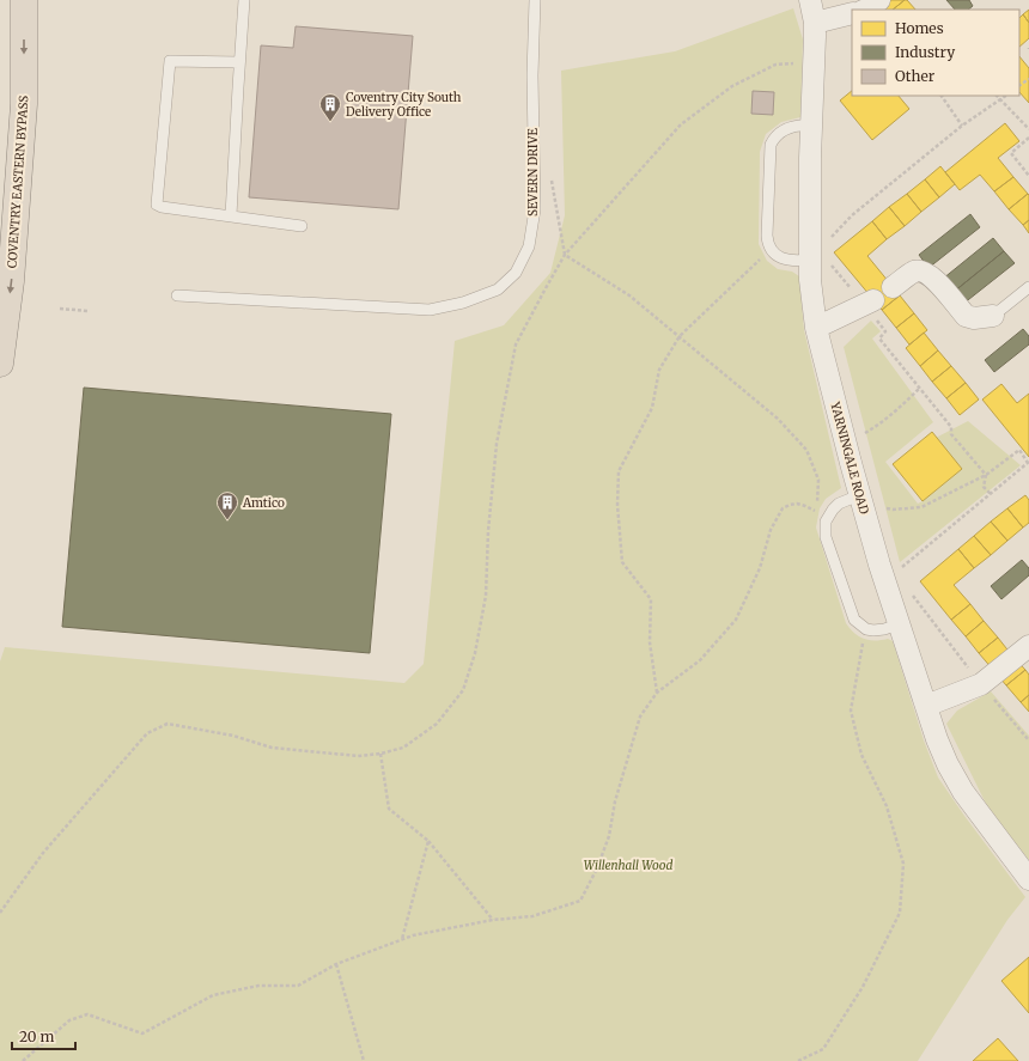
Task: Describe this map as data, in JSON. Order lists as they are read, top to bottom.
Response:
{
  "streets": {
    "highway": ["COVENTRY EASTERN BYPASS"],
    "street": ["YARNINGALE ROAD"],
    "lane": ["SEVERN DRIVE"]
  },
  "one_way": ["COVENTRY EASTERN BYPASS"],
  "parks": ["Willenhall Wood"],
  "places": {
    "building": ["Coventry City South Delivery Office", "Amtico"]
  },
  "legend": ["Homes", "Industry", "Other"],
  "scale_bar": "20 m"
}
